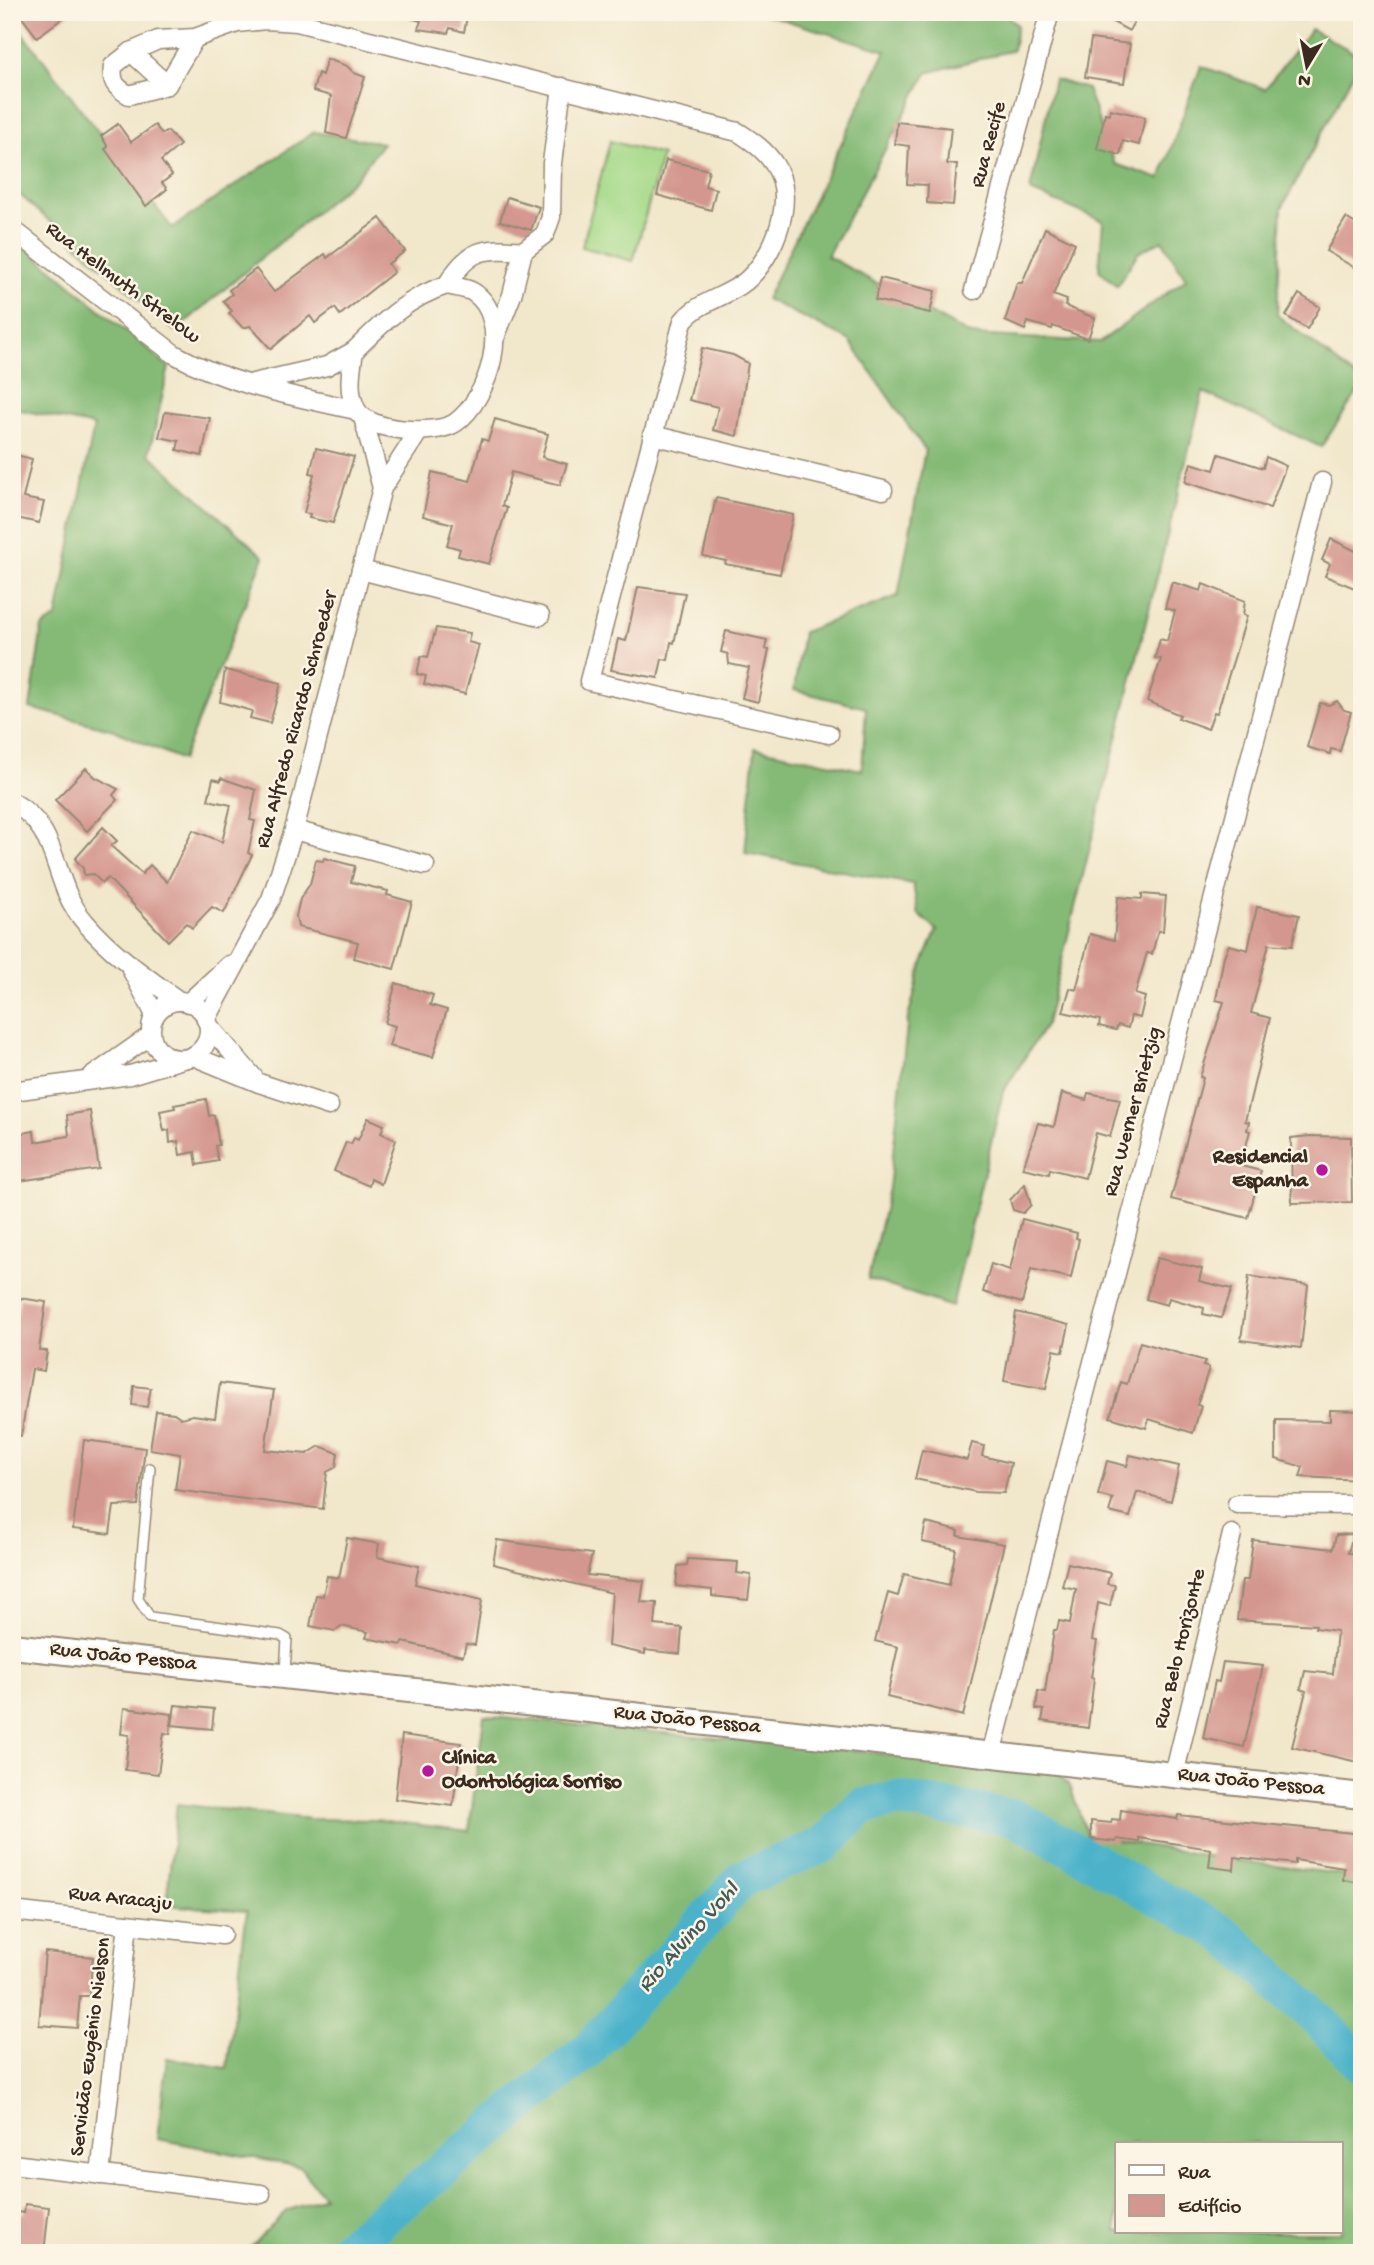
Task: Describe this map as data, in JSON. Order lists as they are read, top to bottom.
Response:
{
  "streets": {
    "street": [
      "Rua Recife",
      "Rua Hellmuth Strelow",
      "Rua Alfredo Ricardo Schroeder",
      "Rua Werner Brietzig",
      "Rua Belo Horizonte",
      "Rua João Pessoa",
      "Rua Aracaju",
      "Servidão Eugênio Nielson"
    ]
  },
  "crossings": [
    ["Rua Hellmuth Strelow", "Rua Alfredo Ricardo Schroeder"],
    ["Rua Werner Brietzig", "Rua João Pessoa"],
    ["Rua Belo Horizonte", "Rua João Pessoa"],
    ["Rua Aracaju", "Servidão Eugênio Nielson"]
  ],
  "water": ["Rio Alvino Vohl"],
  "places": ["Residencial Espanha", "Clínica Odontológica Sorriso"],
  "legend": ["Rua", "Edifício"],
  "north": "bottom"
}
